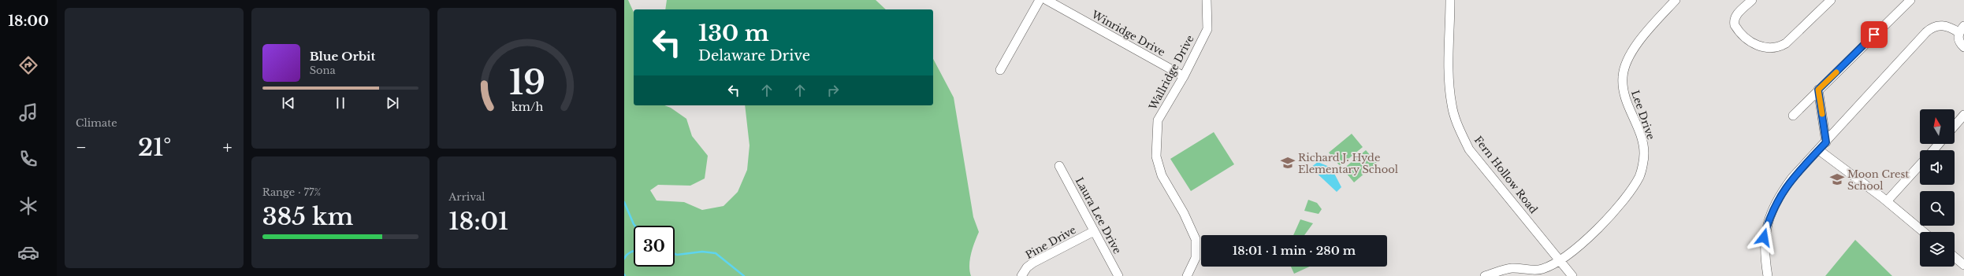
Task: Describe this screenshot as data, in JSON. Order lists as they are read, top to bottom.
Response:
{
  "streets": {
    "street": [
      "Winridge Drive",
      "Wallridge Drive",
      "Lee Drive",
      "Fern Hollow Road",
      "Laura Lee Drive",
      "Pine Drive"
    ]
  },
  "crossings": [
    ["Winridge Drive", "Wallridge Drive"],
    ["Lee Drive", "Fern Hollow Road"],
    ["Laura Lee Drive", "Pine Drive"]
  ],
  "places": {
    "school or university": ["Richard J. Hyde Elementary School", "Moon Crest School"]
  },
  "north": "top",
  "page": {
    "tabs": "18:00",
    "tile": [
      "Climate",
      ["Range · 77%", "385 km"],
      ["Arrival", "18:01"]
    ],
    "turn": ["130 m", "Delaware Drive"],
    "song": ["Blue Orbit", "Sona"],
    "heat": ["−", "21°", "+"],
    "limit": "30",
    "trip": "18:01 · 1 min · 280 m",
    "gauge": ["19", "km/h"]
  }
}
